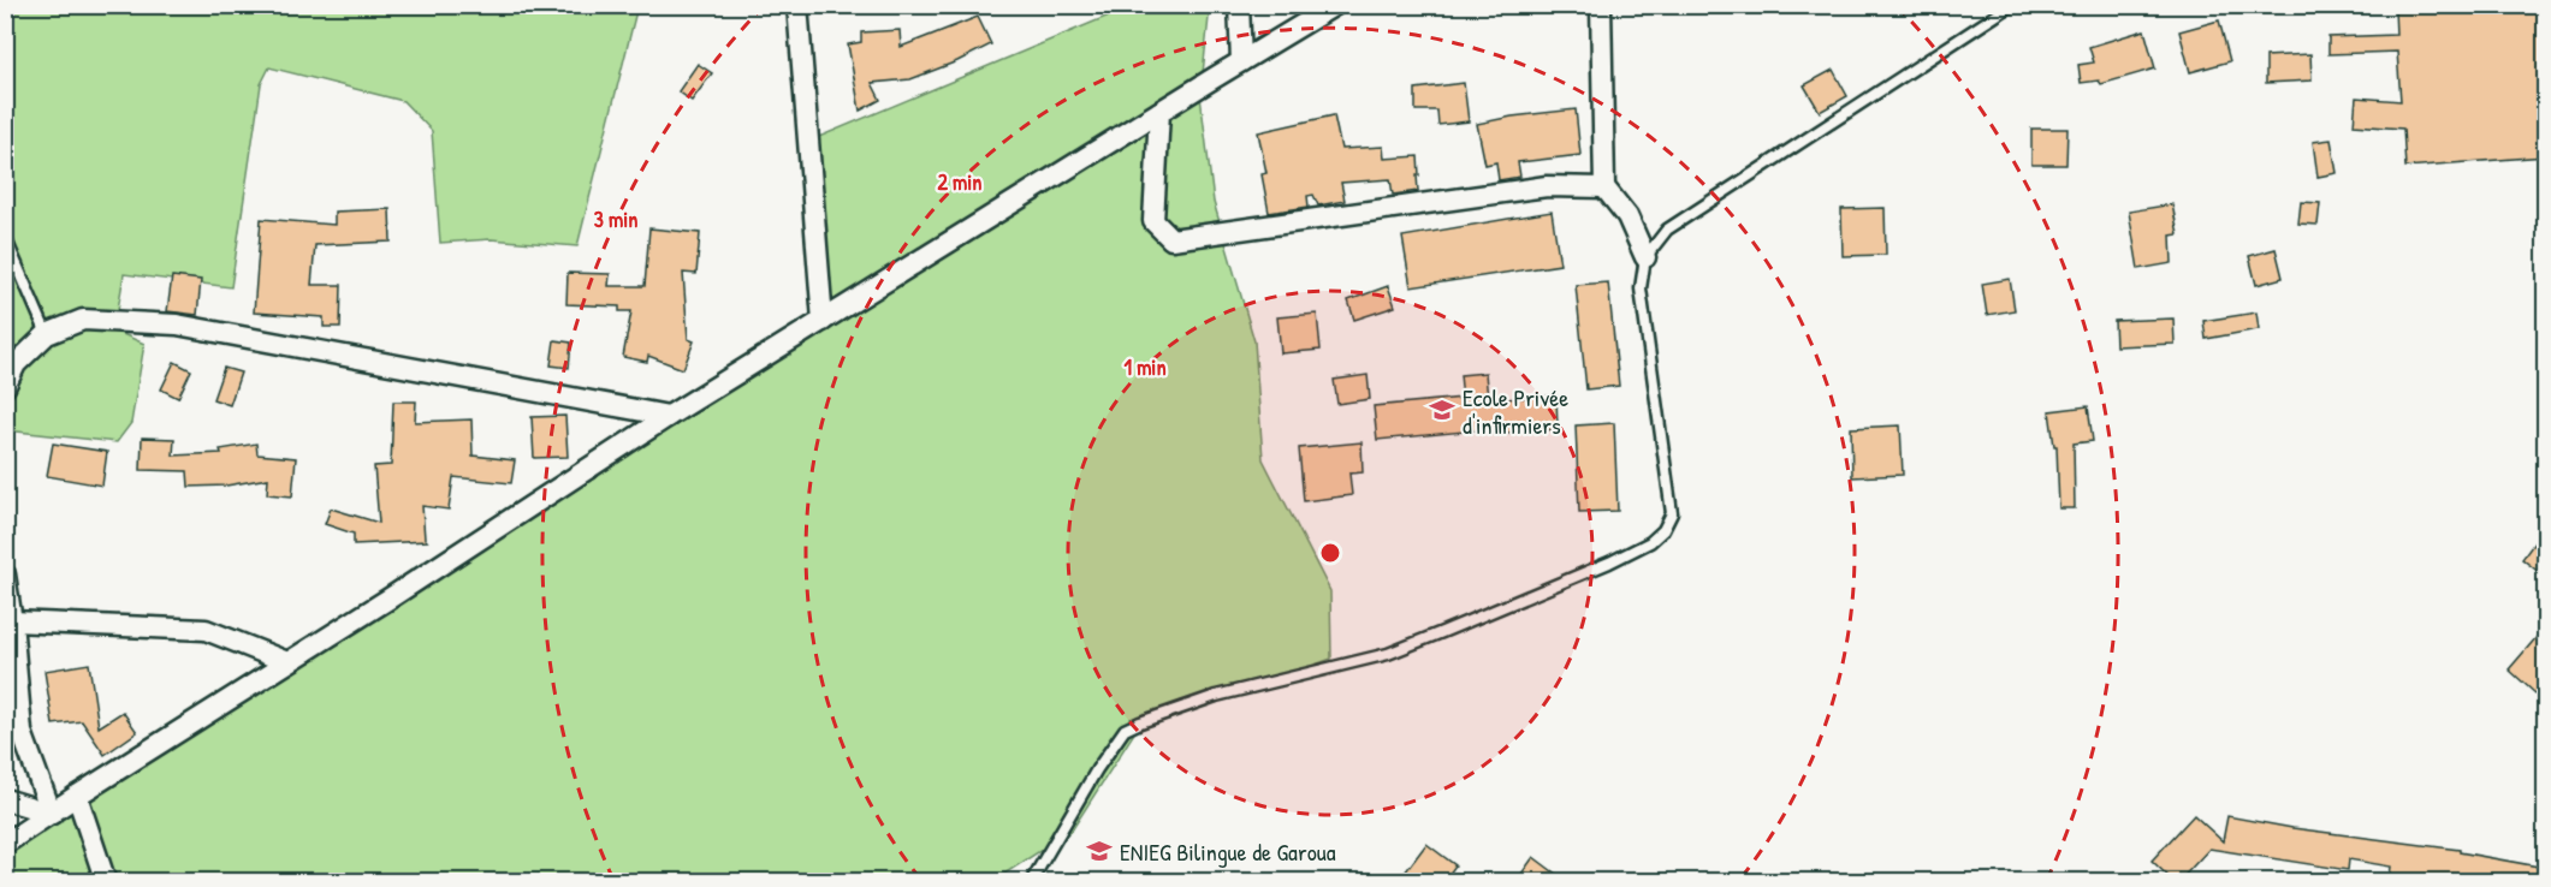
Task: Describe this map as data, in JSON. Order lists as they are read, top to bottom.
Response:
{
  "places": {
    "school or university": ["Ecole Privée d'infirmiers", "ENIEG Bilingue de Garoua"]
  },
  "rings": ["2 min", "3 min", "1 min"]
}
